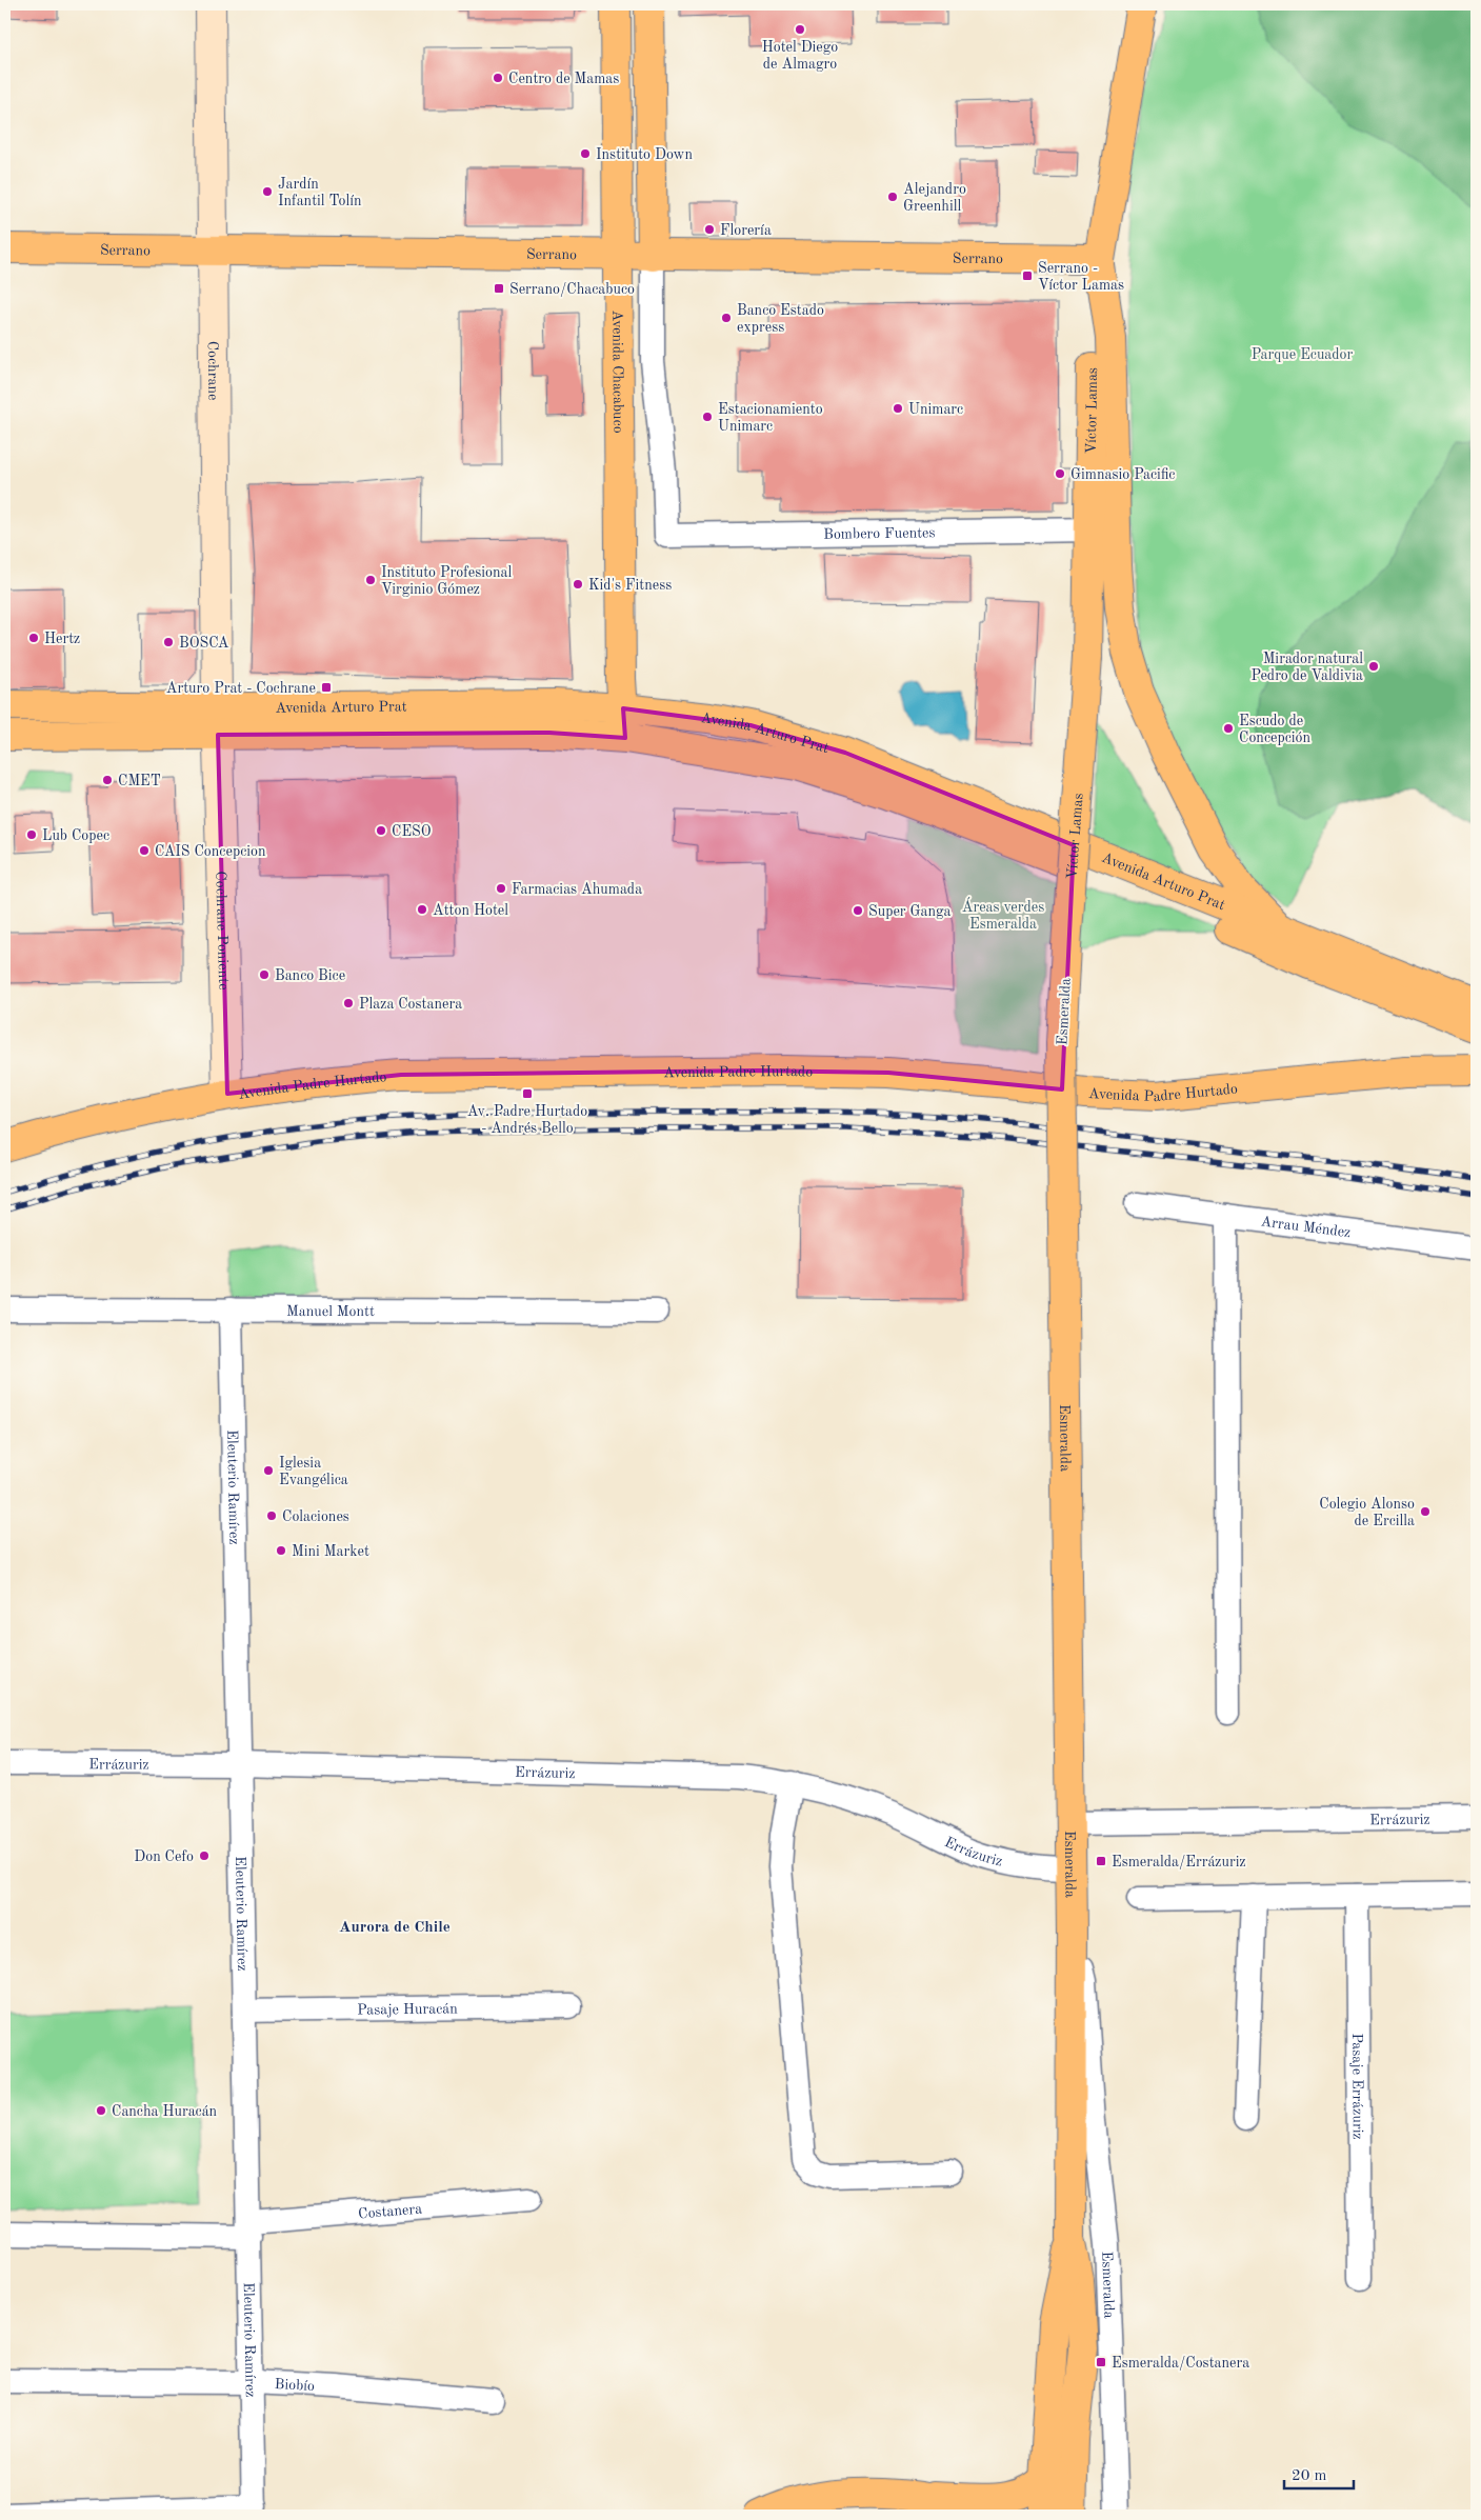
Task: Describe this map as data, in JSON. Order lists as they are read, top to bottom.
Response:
{
  "streets": {
    "main road": [
      "Serrano",
      "Avenida Chacabuco",
      "Víctor Lamas",
      "Avenida Arturo Prat",
      "Esmeralda",
      "Avenida Padre Hurtado"
    ],
    "street": [
      "Cochrane",
      "Bombero Fuentes",
      "Cochrane Poniente",
      "Arrau Méndez",
      "Manuel Montt",
      "Eleuterio Ramírez",
      "Errázuriz",
      "Pasaje Huracán",
      "Pasaje Errázuriz",
      "Costanera",
      "Biobío"
    ]
  },
  "crossings": [
    ["Serrano", "Cochrane"],
    ["Serrano", "Avenida Chacabuco"],
    ["Serrano", "Víctor Lamas"],
    ["Serrano", "Bombero Fuentes"],
    ["Cochrane", "Avenida Arturo Prat"],
    ["Cochrane", "Cochrane Poniente"],
    ["Avenida Chacabuco", "Avenida Arturo Prat"],
    ["Víctor Lamas", "Bombero Fuentes"],
    ["Víctor Lamas", "Esmeralda"],
    ["Avenida Arturo Prat", "Cochrane Poniente"],
    ["Cochrane Poniente", "Avenida Padre Hurtado"],
    ["Esmeralda", "Errázuriz"],
    ["Manuel Montt", "Eleuterio Ramírez"],
    ["Eleuterio Ramírez", "Errázuriz"],
    ["Eleuterio Ramírez", "Pasaje Huracán"],
    ["Eleuterio Ramírez", "Costanera"],
    ["Eleuterio Ramírez", "Biobío"]
  ],
  "districts": ["Aurora de Chile"],
  "parks": ["Parque Ecuador", "Áreas verdes Esmeralda"],
  "places": {
    "other": [
      "Hotel Diego de Almagro",
      "Centro de Mamas",
      "Instituto Down",
      "Jardín Infantil Tolín",
      "Alejandro Greenhill",
      "Florería",
      "Banco Estado express",
      "Unimarc",
      "Estacionamiento Unimarc",
      "Gimnasio Pacific",
      "Instituto Profesional Virginio Gómez",
      "Kid's Fitness",
      "Hertz",
      "BOSCA",
      "Mirador natural Pedro de Valdivia",
      "Escudo de Concepción",
      "CMET",
      "CESO",
      "Lub Copec",
      "CAIS Concepcion",
      "Farmacias Ahumada",
      "Atton Hotel",
      "Super Ganga",
      "Banco Bice",
      "Plaza Costanera",
      "Iglesia Evangélica",
      "Colegio Alonso de Ercilla",
      "Colaciones",
      "Mini Market",
      "Don Cefo",
      "Cancha Huracán"
    ],
    "transit": [
      "Serrano - Víctor Lamas",
      "Serrano/Chacabuco",
      "Arturo Prat - Cochrane",
      "Av. Padre Hurtado - Andrés Bello",
      "Esmeralda/Errázuriz",
      "Esmeralda/Costanera"
    ]
  },
  "scale_bar": "20 m"
}
